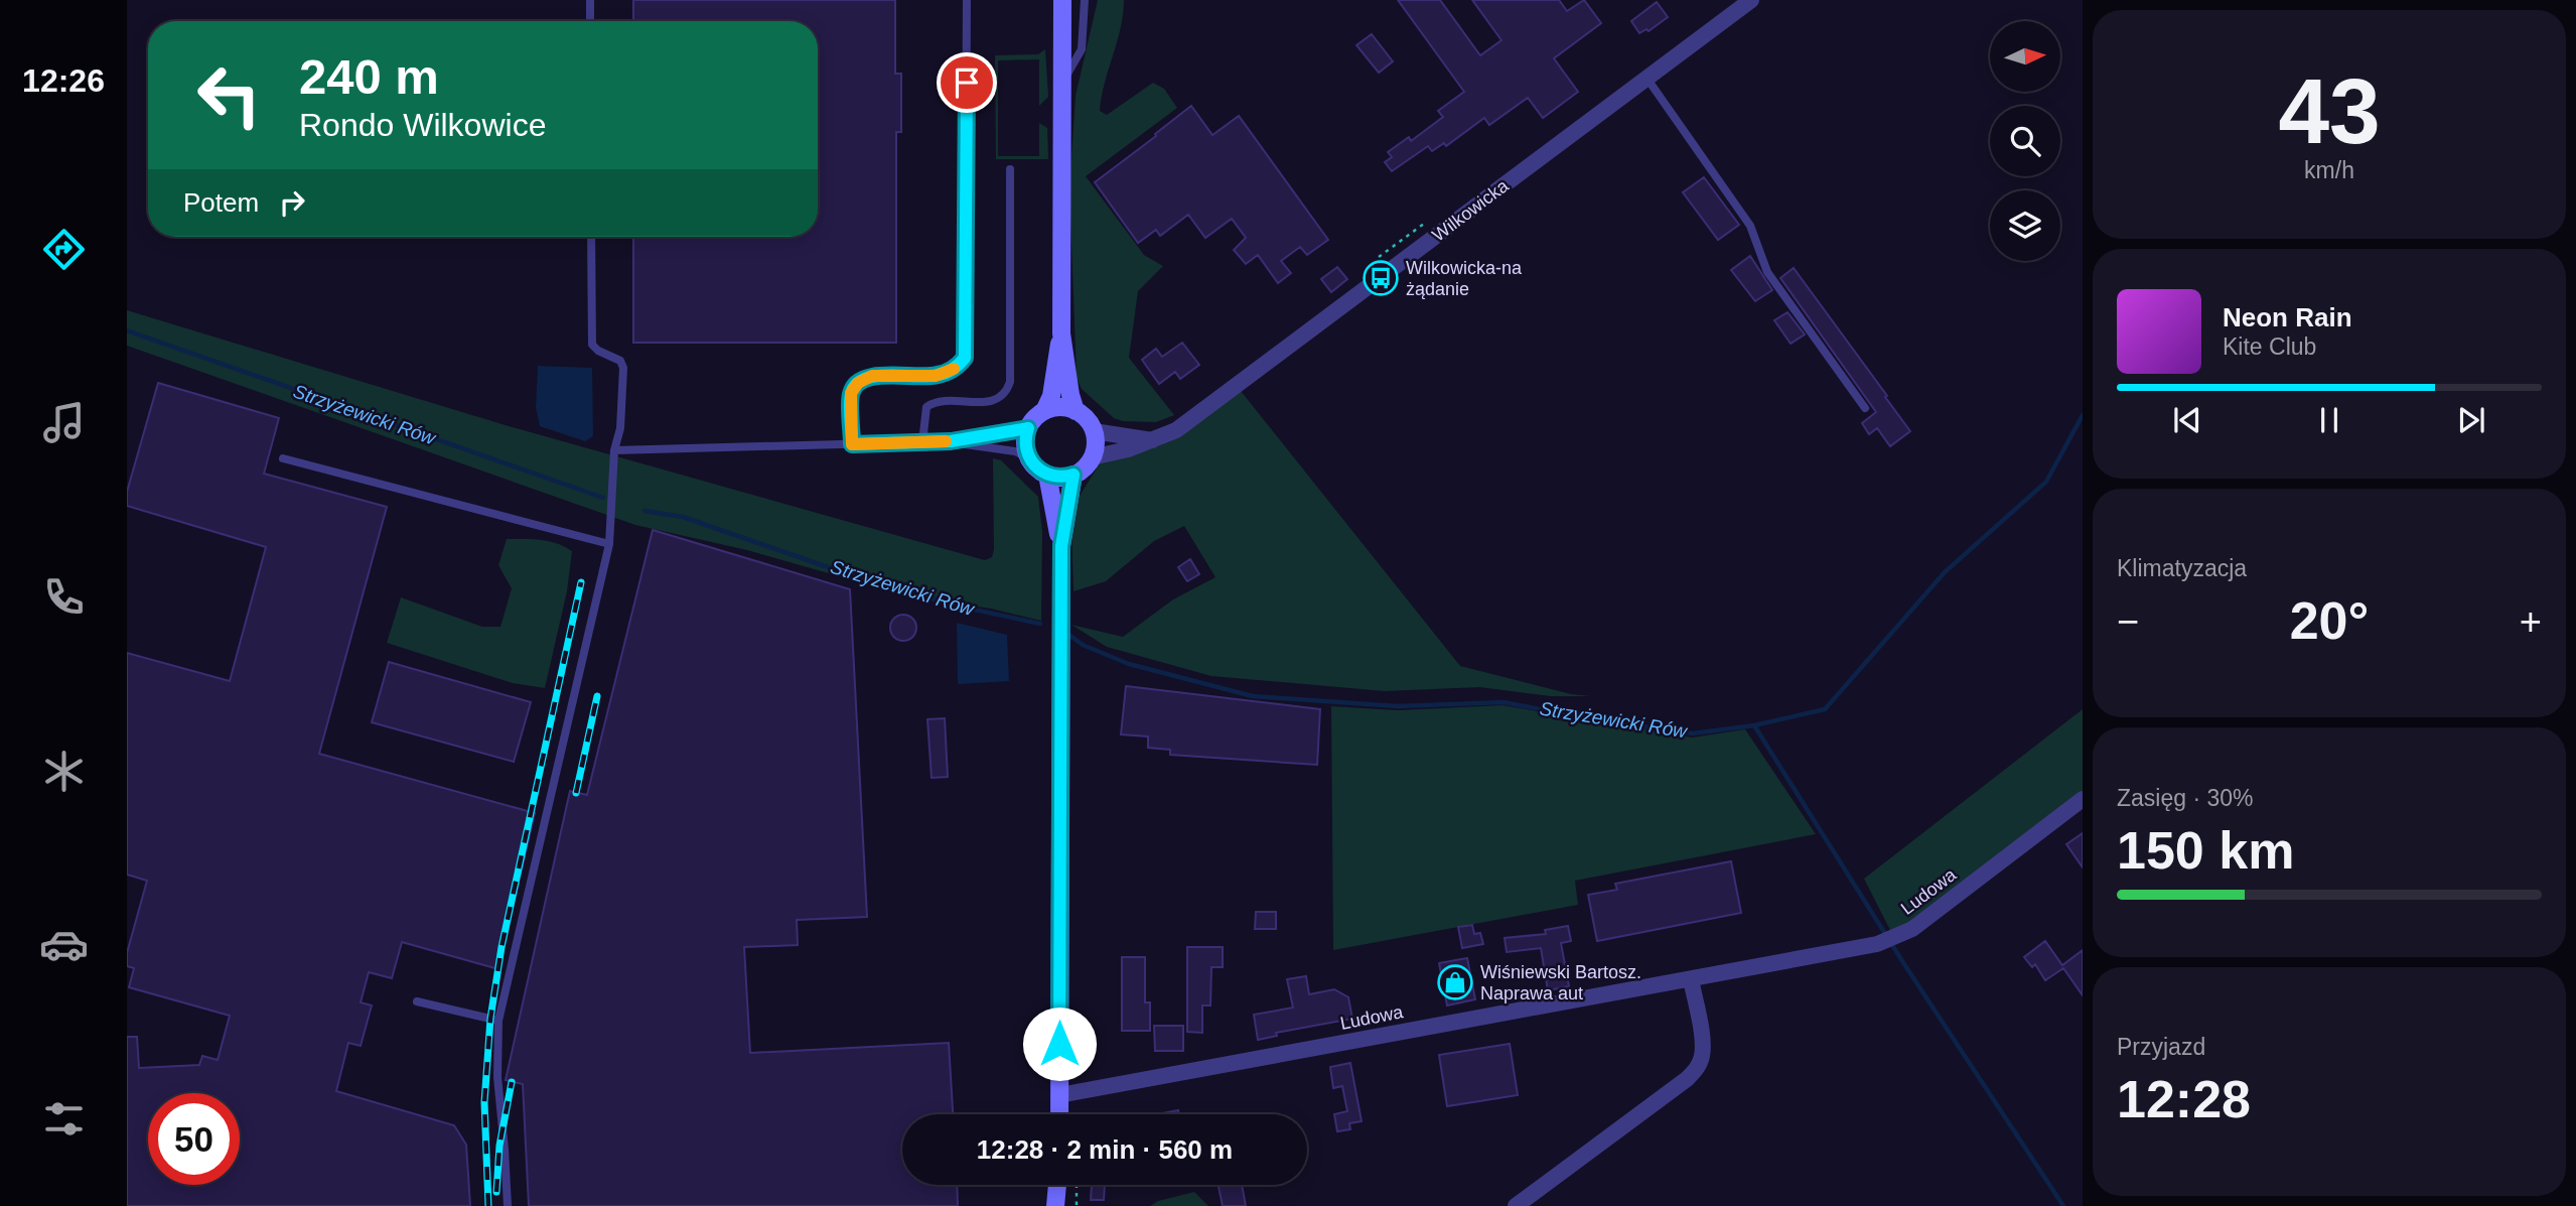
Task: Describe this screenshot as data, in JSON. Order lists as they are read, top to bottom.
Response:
{
  "streets": {
    "street": ["Wilkowicka", "Ludowa"]
  },
  "water": ["Strzyżewicki Rów"],
  "places": {
    "bus stop": ["Wilkowicka-na żądanie"],
    "shop": ["Wiśniewski Bartosz. Naprawa aut"]
  },
  "north": "right",
  "page": {
    "tabs": "12:26",
    "tile": [
      ["43", "km/h"],
      "Klimatyzacja",
      ["Zasięg · 30%", "150 km"],
      ["Przyjazd", "12:28"]
    ],
    "turn": ["240 m", "Rondo Wilkowice"],
    "then": "Potem",
    "song": ["Neon Rain", "Kite Club"],
    "heat": ["−", "20°", "+"],
    "limit": "50",
    "trip": "12:28 · 2 min · 560 m"
  }
}
